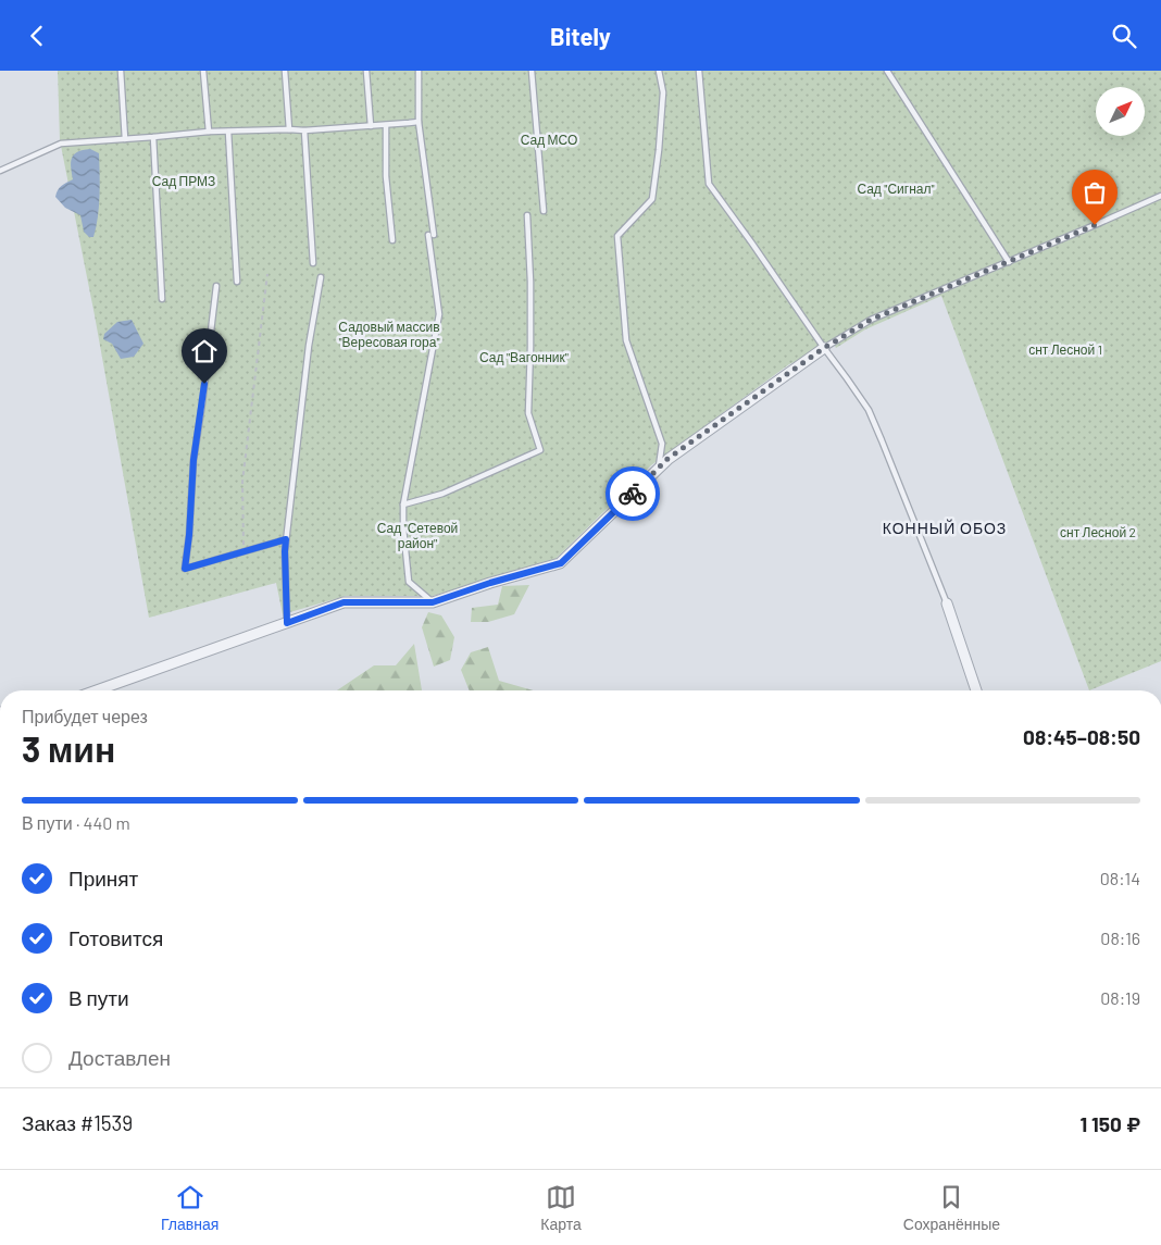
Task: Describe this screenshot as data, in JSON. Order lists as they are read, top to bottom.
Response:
{
  "districts": ["КОННЫЙ ОБОЗ"],
  "parks": [
    "Сад МСО",
    "Сад ПРМЗ",
    "Сад \"Сигнал\"",
    "Садовый массив \"Вересовая гора\"",
    "снт Лесной 1",
    "Сад \"Вагонник\"",
    "Сад \"Сетевой район\"",
    "снт Лесной 2"
  ],
  "north": "top right",
  "page": {
    "header": "Bitely",
    "heading": ["3 мин", "Прибудет через", "08:45–08:50"],
    "panel": ["Заказ #1539", "1 150 ₽"],
    "bar": "В пути · 440 m",
    "list": [
      ["Принят", "08:14"],
      ["Готовится", "08:16"],
      ["В пути", "08:19"],
      "Доставлен"
    ],
    "tabs": ["Главная", "Карта", "Сохранённые"]
  }
}
